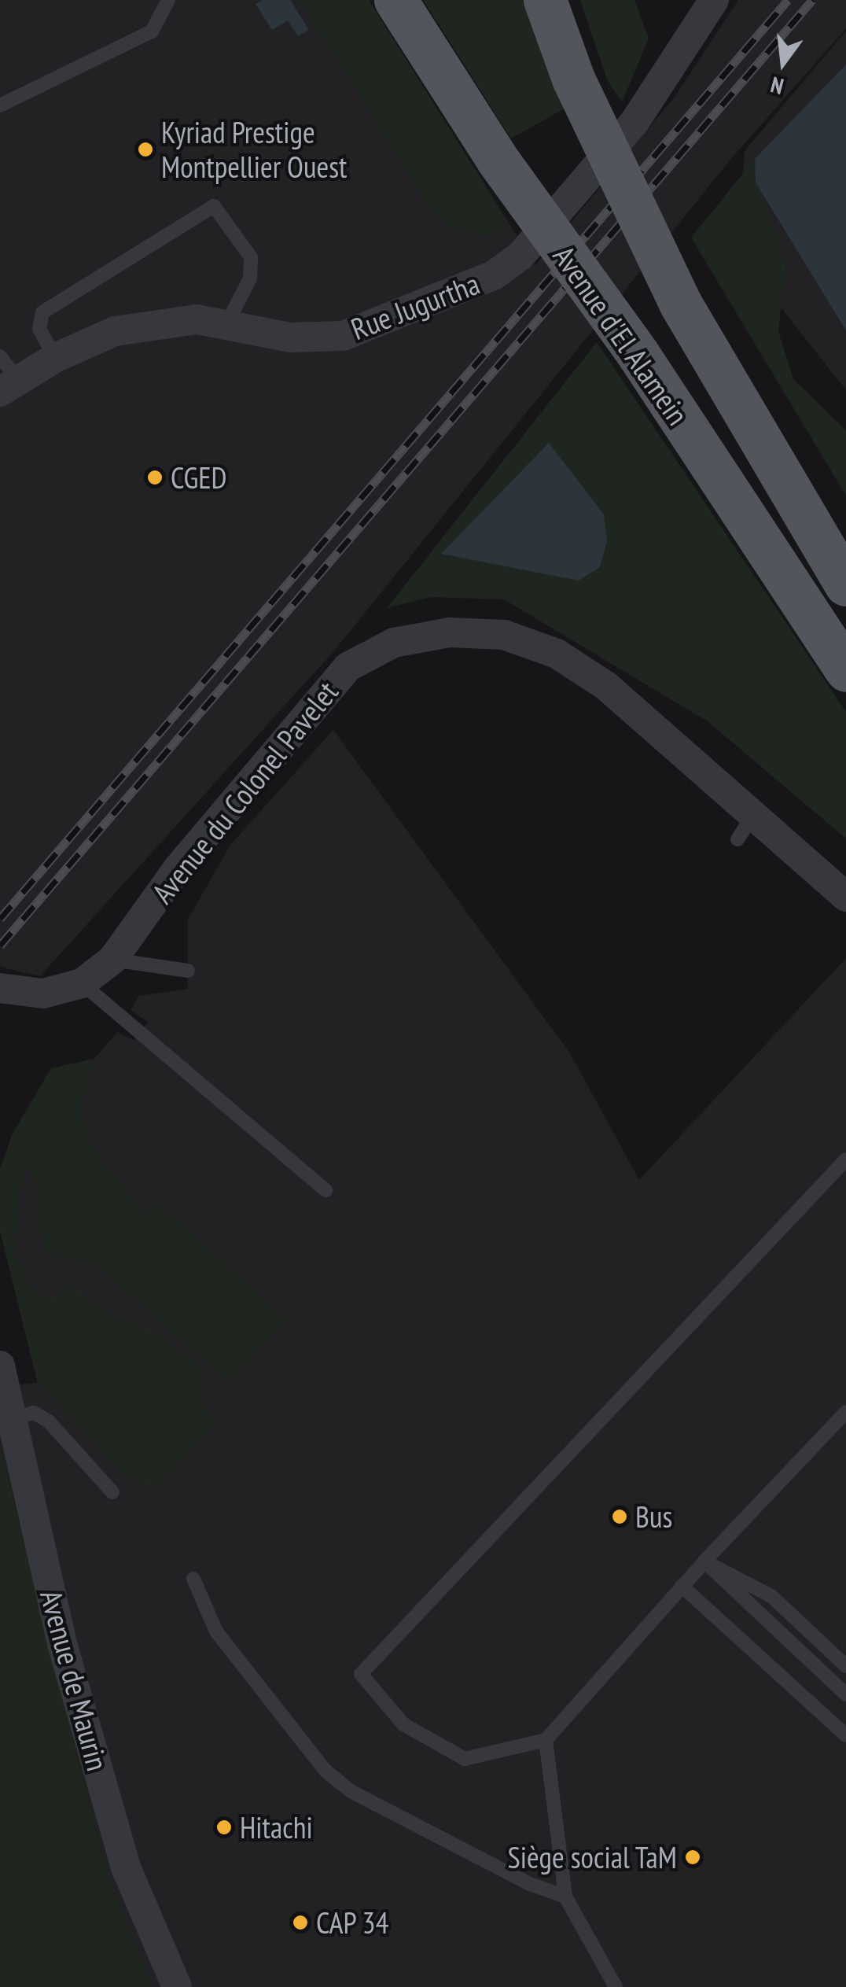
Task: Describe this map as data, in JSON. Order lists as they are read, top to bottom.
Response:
{
  "streets": {
    "main road": ["Avenue d'El Alamein"],
    "street": ["Rue Jugurtha", "Avenue du Colonel Pavelet", "Avenue de Maurin"]
  },
  "places": [
    "Kyriad Prestige Montpellier Ouest",
    "CGED",
    "Bus",
    "Hitachi",
    "Siège social TaM",
    "CAP 34"
  ],
  "north": "bottom"
}
